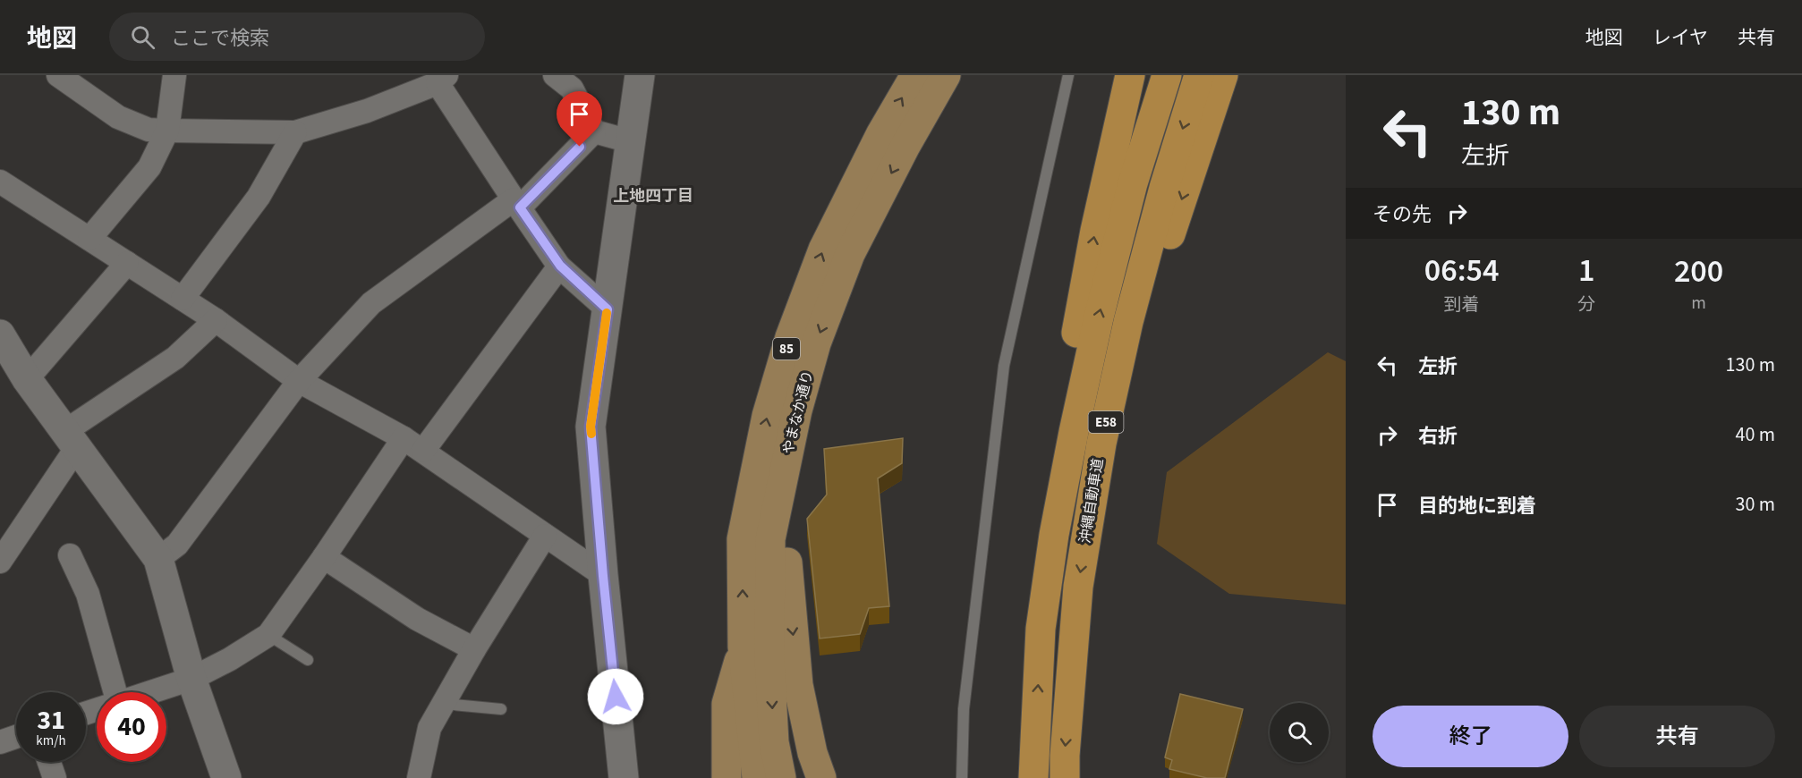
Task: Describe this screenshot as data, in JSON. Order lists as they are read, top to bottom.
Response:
{
  "streets": {
    "highway": ["E58", "沖縄自動車道"],
    "main road": ["85", "やまなか通り"]
  },
  "districts": ["上地四丁目"],
  "page": {
    "header": "地図",
    "search": "ここで検索",
    "nav": ["地図", "レイヤ", "共有"],
    "turn": ["130 m", "左折"],
    "then": "その先",
    "eta": [
      "06:54",
      "到着",
      "1",
      "分",
      "200",
      "m"
    ],
    "list": [
      {
        "name": "左折",
        "value": "130 m"
      },
      {
        "name": "右折",
        "value": "40 m"
      },
      {
        "name": "目的地に到着",
        "value": "30 m"
      }
    ],
    "speed": "31 km/h",
    "limit": "40",
    "buttons": ["終了", "共有"]
  }
}
